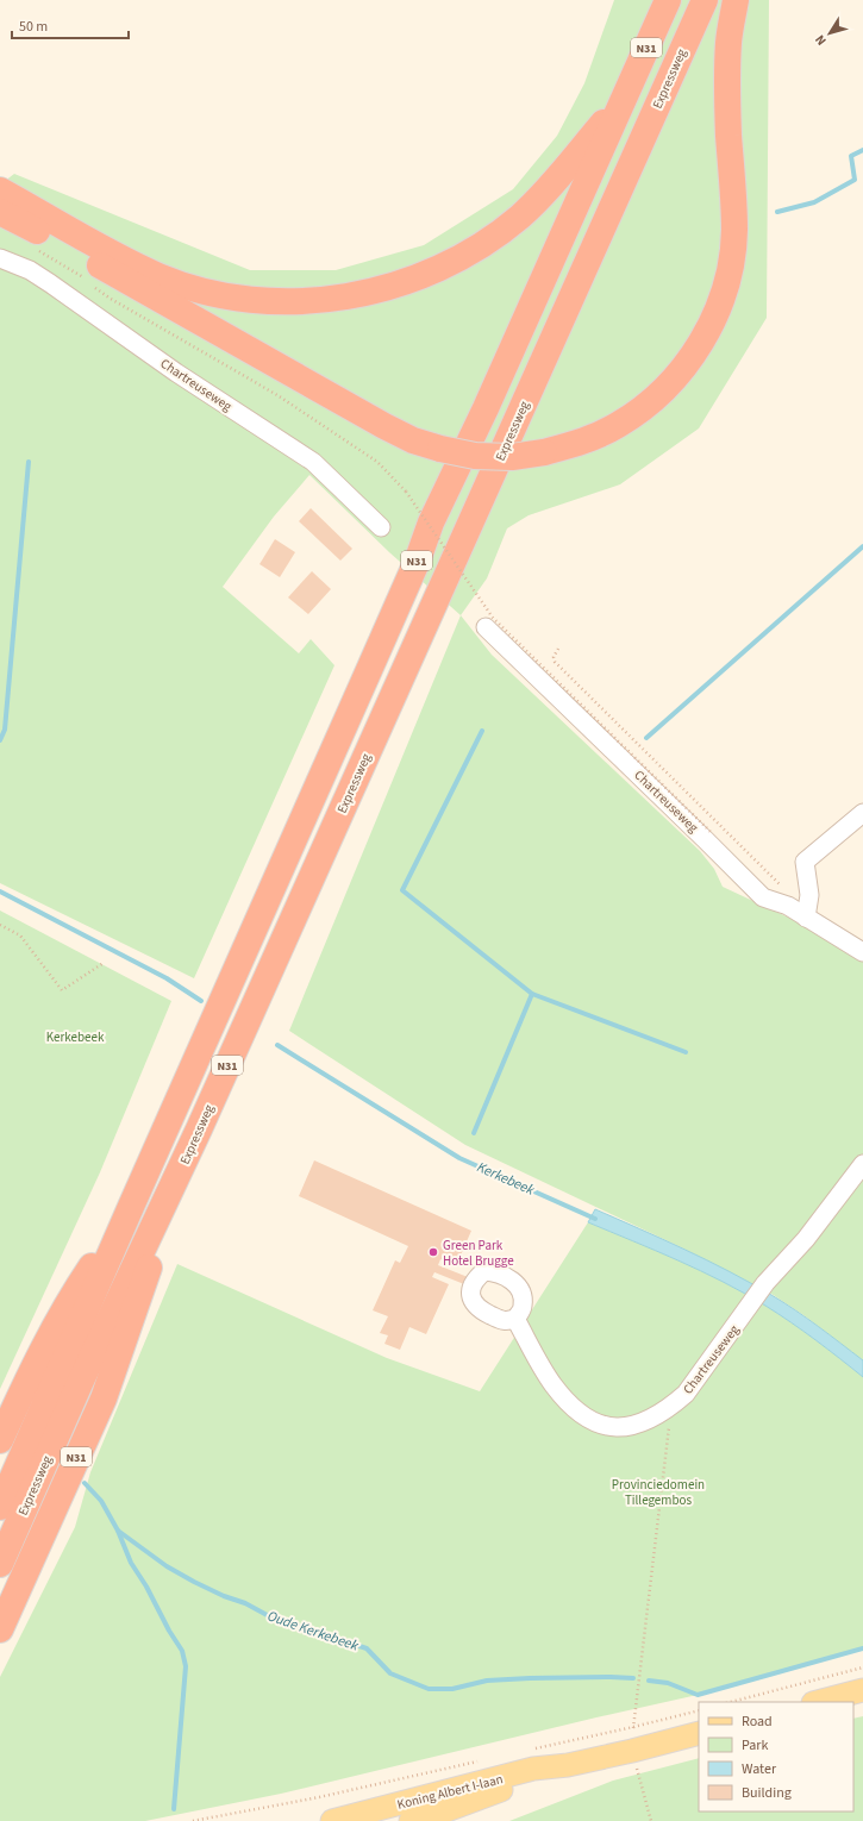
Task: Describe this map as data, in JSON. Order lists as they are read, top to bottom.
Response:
{
  "streets": {
    "highway": ["N31", "Expressweg"],
    "main road": ["Koning Albert I-laan"],
    "street": ["Chartreuseweg"]
  },
  "crossings": [
    ["N31", "Expressweg"]
  ],
  "water": ["Kerkebeek", "Oude Kerkebeek"],
  "parks": ["Kerkebeek", "Provinciedomein Tillegembos"],
  "places": ["Green Park Hotel Brugge"],
  "legend": [
    "Road",
    "Park",
    "Water",
    "Building"
  ],
  "scale_bar": "50 m",
  "north": "bottom left"
}
